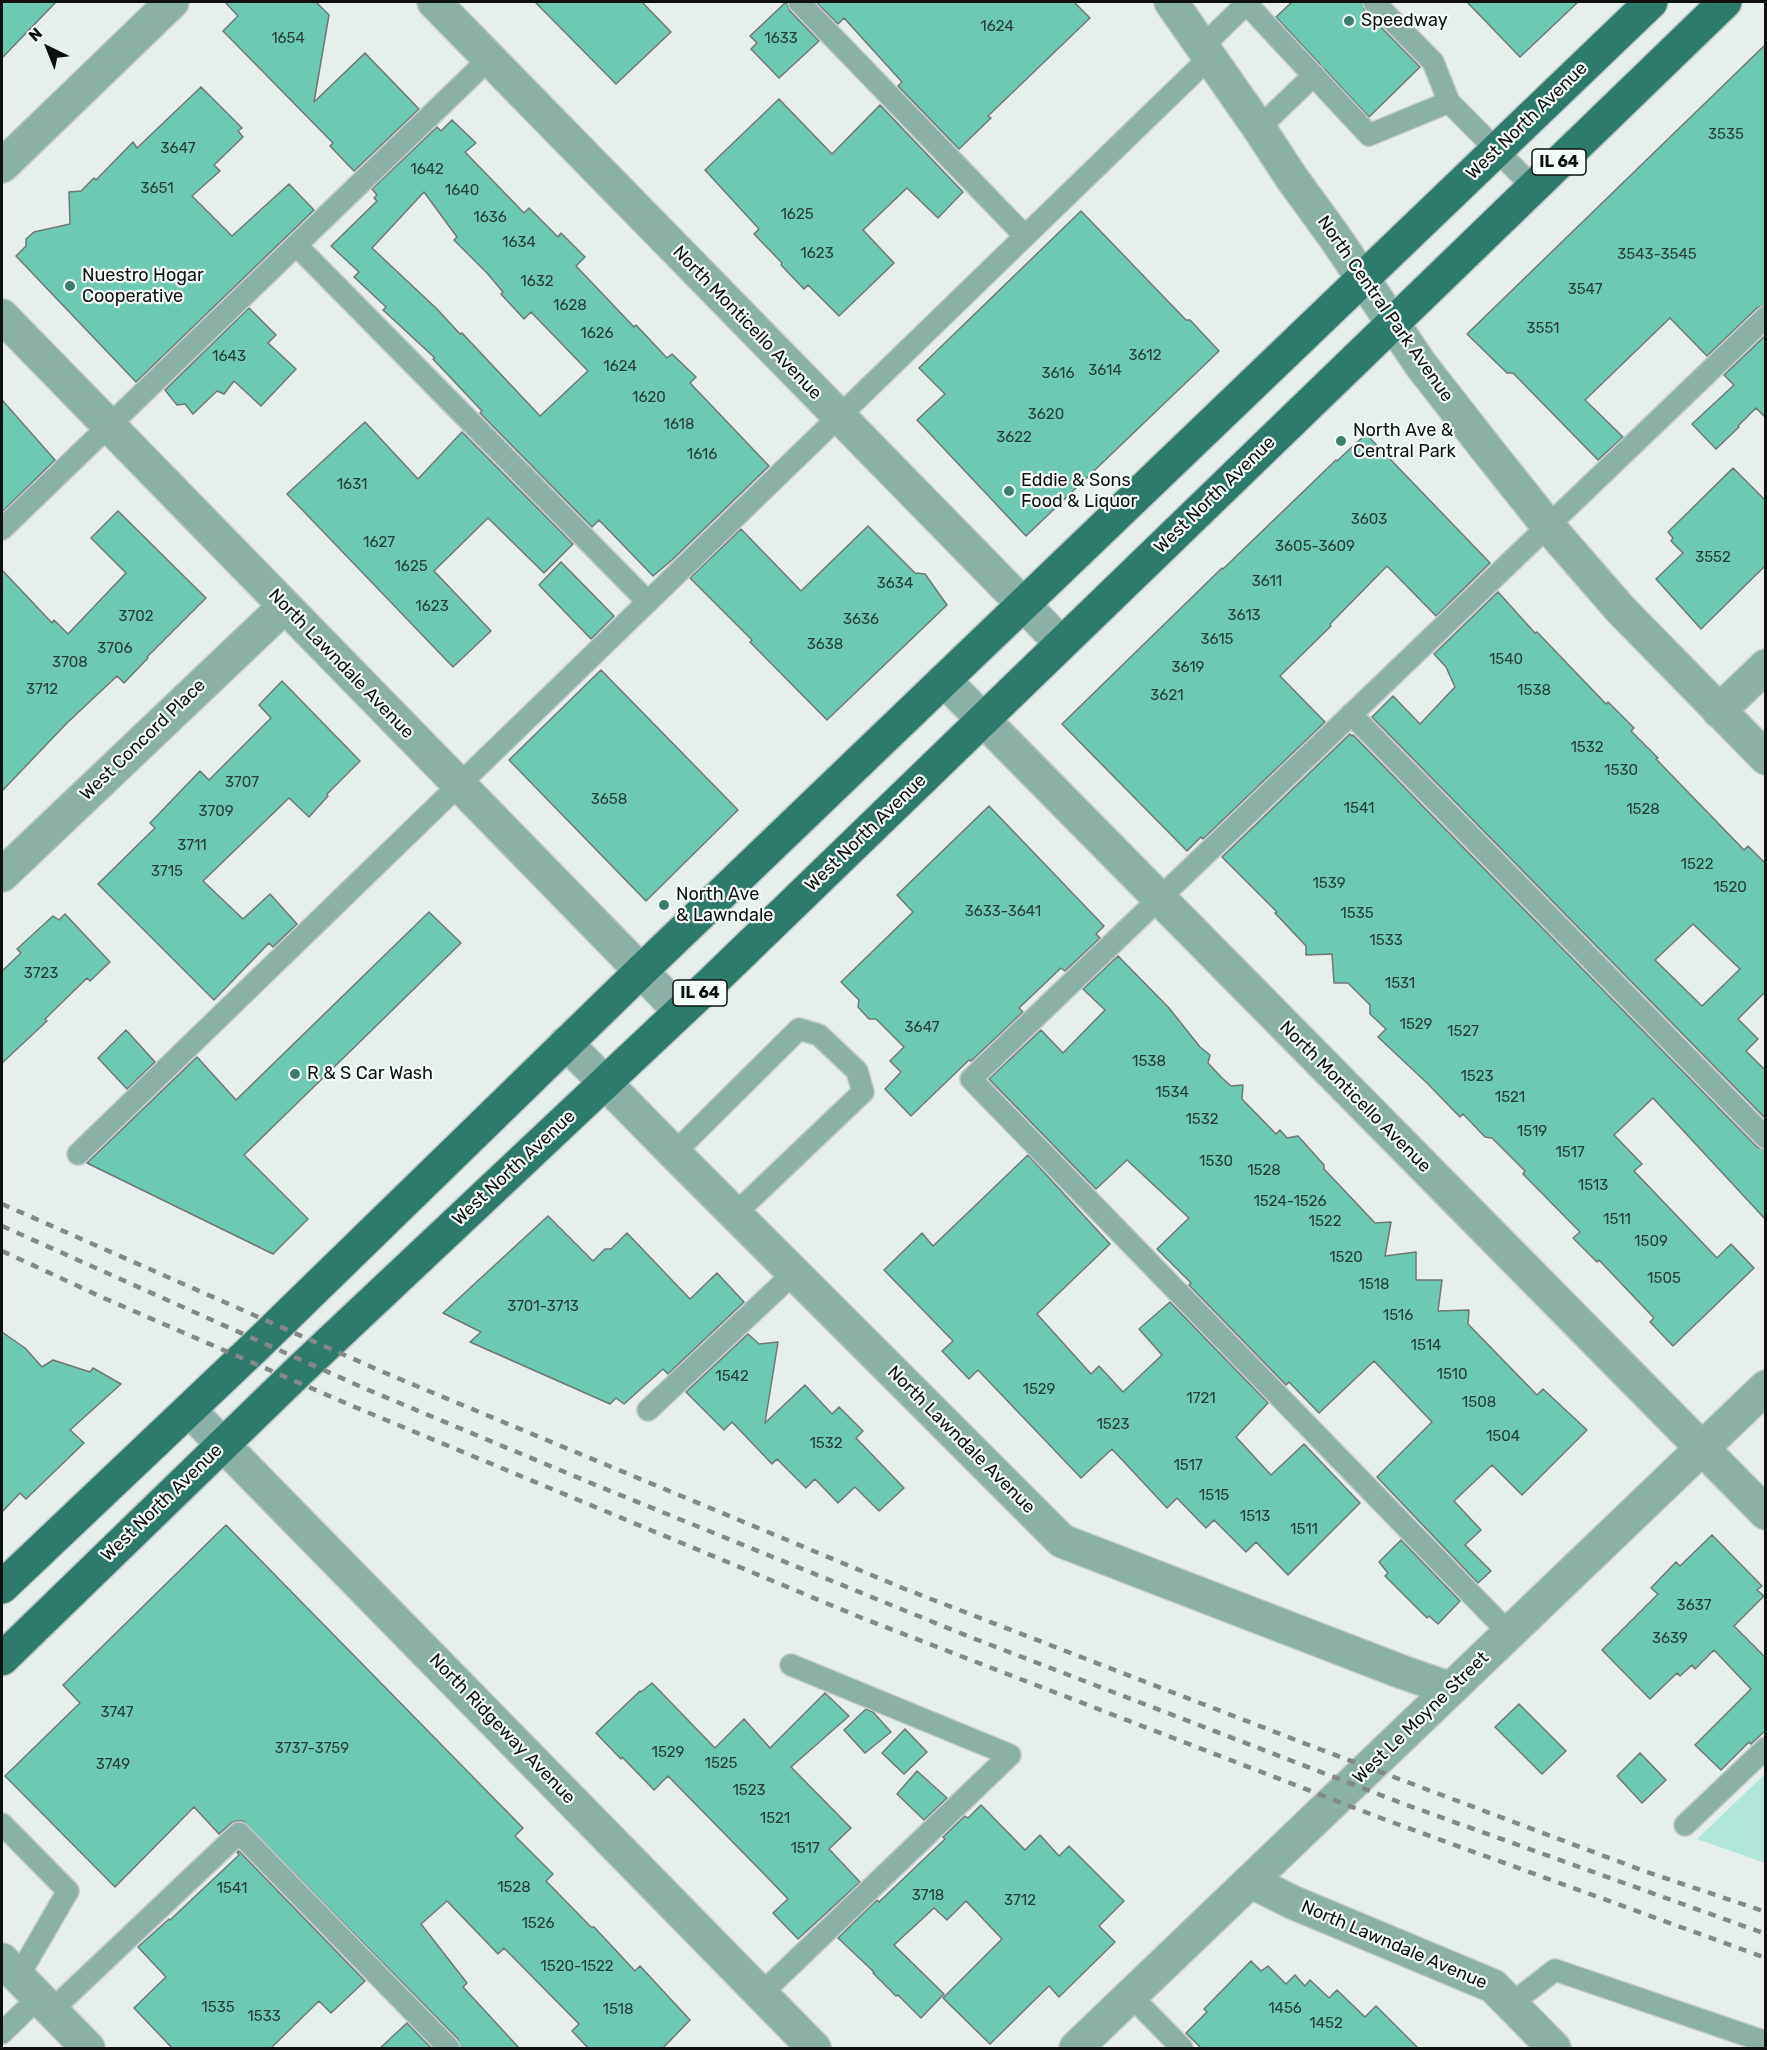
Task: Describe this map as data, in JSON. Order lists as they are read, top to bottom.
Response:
{
  "streets": {
    "main road": ["West North Avenue", "IL 64"],
    "street": [
      "North Central Park Avenue",
      "North Monticello Avenue",
      "North Lawndale Avenue",
      "West Concord Place",
      "West Le Moyne Street",
      "North Ridgeway Avenue"
    ]
  },
  "crossings": [
    ["West North Avenue", "North Central Park Avenue"],
    ["West North Avenue", "North Monticello Avenue"],
    ["West North Avenue", "North Lawndale Avenue"],
    ["West North Avenue", "North Ridgeway Avenue"],
    ["North Monticello Avenue", "West Le Moyne Street"],
    ["North Lawndale Avenue", "West Concord Place"],
    ["North Lawndale Avenue", "West Le Moyne Street"]
  ],
  "places": [
    "Speedway",
    "Nuestro Hogar Cooperative",
    "North Ave & Central Park",
    "Eddie & Sons Food & Liquor",
    "North Ave & Lawndale",
    "R & S Car Wash"
  ],
  "house_numbers": [
    "1624",
    "1654",
    "1633",
    "3535",
    "3647",
    "1642",
    "3651",
    "1640",
    "1625",
    "1636",
    "1634",
    "1623",
    "3543-3545",
    "1632",
    "3547",
    "1628",
    "3551",
    "1626",
    "3612",
    "1643",
    "1624",
    "3614",
    "3616",
    "1620",
    "3620",
    "1618",
    "3622",
    "1616",
    "1631",
    "3603",
    "1627",
    "3605-3609",
    "3552",
    "1625",
    "3611",
    "3634",
    "1623",
    "3613",
    "3702",
    "3636",
    "3615",
    "3638",
    "3706",
    "1540",
    "3708",
    "3619",
    "3712",
    "1538",
    "3621",
    "1532",
    "1530",
    "3707",
    "3658",
    "1541",
    "1528",
    "3709",
    "3711",
    "1522",
    "3715",
    "1539",
    "1520",
    "3633-3641",
    "1535",
    "1533",
    "3723",
    "1531",
    "1529",
    "3647",
    "1527",
    "1538",
    "1523",
    "1534",
    "1521",
    "1532",
    "1519",
    "1517",
    "1530",
    "1528",
    "1513",
    "1524-1526",
    "1511",
    "1522",
    "1509",
    "1520",
    "1505",
    "1518",
    "3701-3713",
    "1516",
    "1514",
    "1510",
    "1542",
    "1529",
    "1721",
    "1508",
    "1523",
    "1504",
    "1532",
    "1517",
    "1515",
    "1513",
    "1511",
    "3637",
    "3639",
    "3747",
    "3737-3759",
    "1529",
    "1525",
    "3749",
    "1523",
    "1521",
    "1517",
    "1528",
    "1541",
    "3718",
    "3712",
    "1526",
    "1520-1522",
    "1535",
    "1456",
    "1518",
    "1533",
    "1452"
  ],
  "north": "top left"
}
